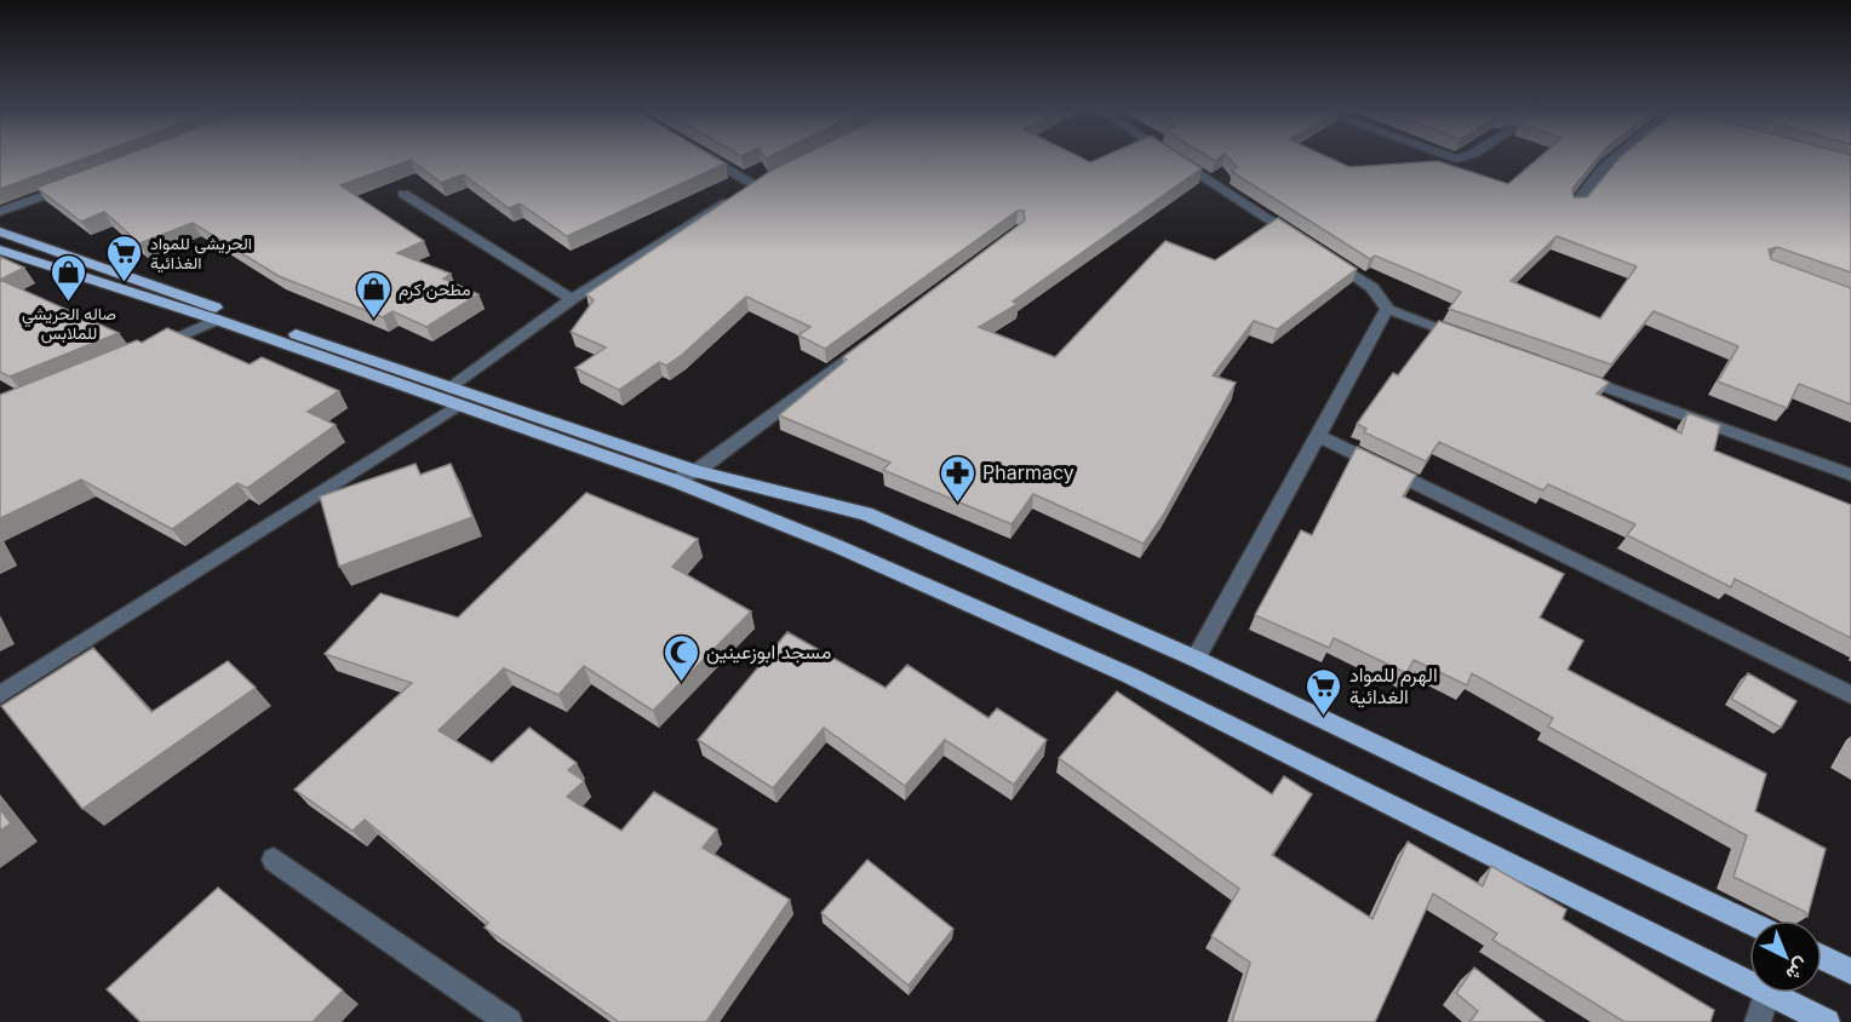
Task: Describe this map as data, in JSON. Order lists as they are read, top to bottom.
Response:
{
  "places": {
    "supermarket": ["الحريشي للمواد الغذائية", "الهرم للمواد الغدائية"],
    "shop": ["صاله الحريشي للملابس", "مطحن كرم"],
    "pharmacy": ["Pharmacy"],
    "mosque": ["مسجد ابوزعينين"]
  },
  "north": "bottom right"
}
